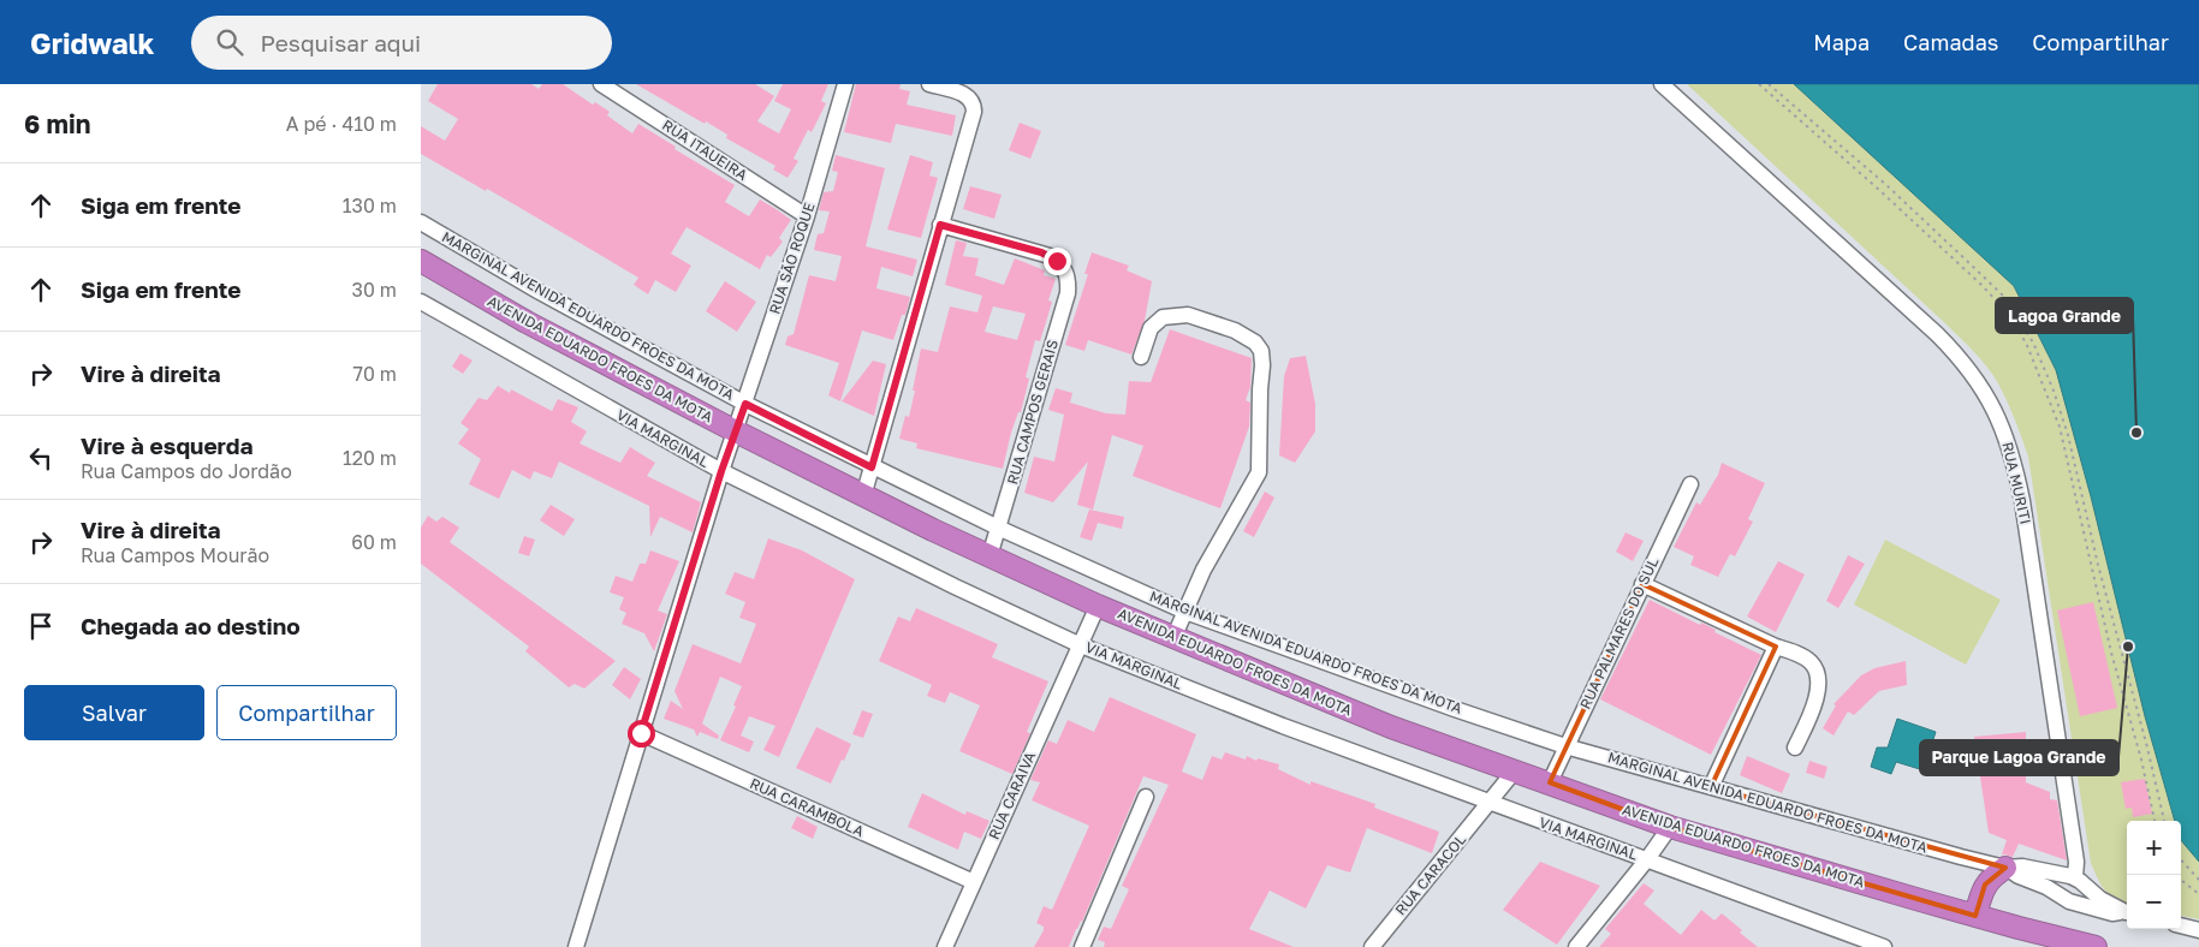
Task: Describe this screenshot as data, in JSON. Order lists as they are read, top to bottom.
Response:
{
  "streets": {
    "highway": ["AVENIDA EDUARDO FROES DA MOTA"],
    "street": [
      "RUA ITAUEIRA",
      "RUA SÃO ROQUE",
      "MARGINAL AVENIDA EDUARDO FROES DA MOTA",
      "RUA CAMPOS GERAIS",
      "VIA MARGINAL",
      "RUA MURITI",
      "RUA PALMARES DO SUL",
      "RUA CARAIVA",
      "RUA CARAMBOLA",
      "RUA CARACOL"
    ]
  },
  "crossings": [
    ["RUA ITAUEIRA", "RUA SÃO ROQUE"],
    ["RUA SÃO ROQUE", "MARGINAL AVENIDA EDUARDO FROES DA MOTA"],
    ["RUA SÃO ROQUE", "AVENIDA EDUARDO FROES DA MOTA"],
    ["RUA SÃO ROQUE", "VIA MARGINAL"],
    ["RUA SÃO ROQUE", "RUA CARAMBOLA"],
    ["MARGINAL AVENIDA EDUARDO FROES DA MOTA", "RUA CAMPOS GERAIS"],
    ["MARGINAL AVENIDA EDUARDO FROES DA MOTA", "RUA MURITI"],
    ["MARGINAL AVENIDA EDUARDO FROES DA MOTA", "RUA PALMARES DO SUL"],
    ["AVENIDA EDUARDO FROES DA MOTA", "RUA CAMPOS GERAIS"],
    ["AVENIDA EDUARDO FROES DA MOTA", "RUA PALMARES DO SUL"],
    ["AVENIDA EDUARDO FROES DA MOTA", "RUA CARAIVA"],
    ["AVENIDA EDUARDO FROES DA MOTA", "RUA CARACOL"],
    ["VIA MARGINAL", "RUA CARAIVA"],
    ["VIA MARGINAL", "RUA CARACOL"],
    ["RUA CARAIVA", "RUA CARAMBOLA"]
  ],
  "places": ["Lagoa Grande", "Parque Lagoa Grande"],
  "page": {
    "header": "Gridwalk",
    "search": "Pesquisar aqui",
    "nav": ["Mapa", "Camadas", "Compartilhar"],
    "heading": ["6 min", "A pé · 410 m"],
    "list": [
      ["Siga em frente", "130 m"],
      ["Siga em frente", "30 m"],
      ["Vire à direita", "70 m"],
      ["Vire à esquerda", "Rua Campos do Jordão", "120 m"],
      ["Vire à direita", "Rua Campos Mourão", "60 m"],
      "Chegada ao destino"
    ],
    "buttons": ["Salvar", "Compartilhar"],
    "map_buttons": ["+", "−"]
  }
}
